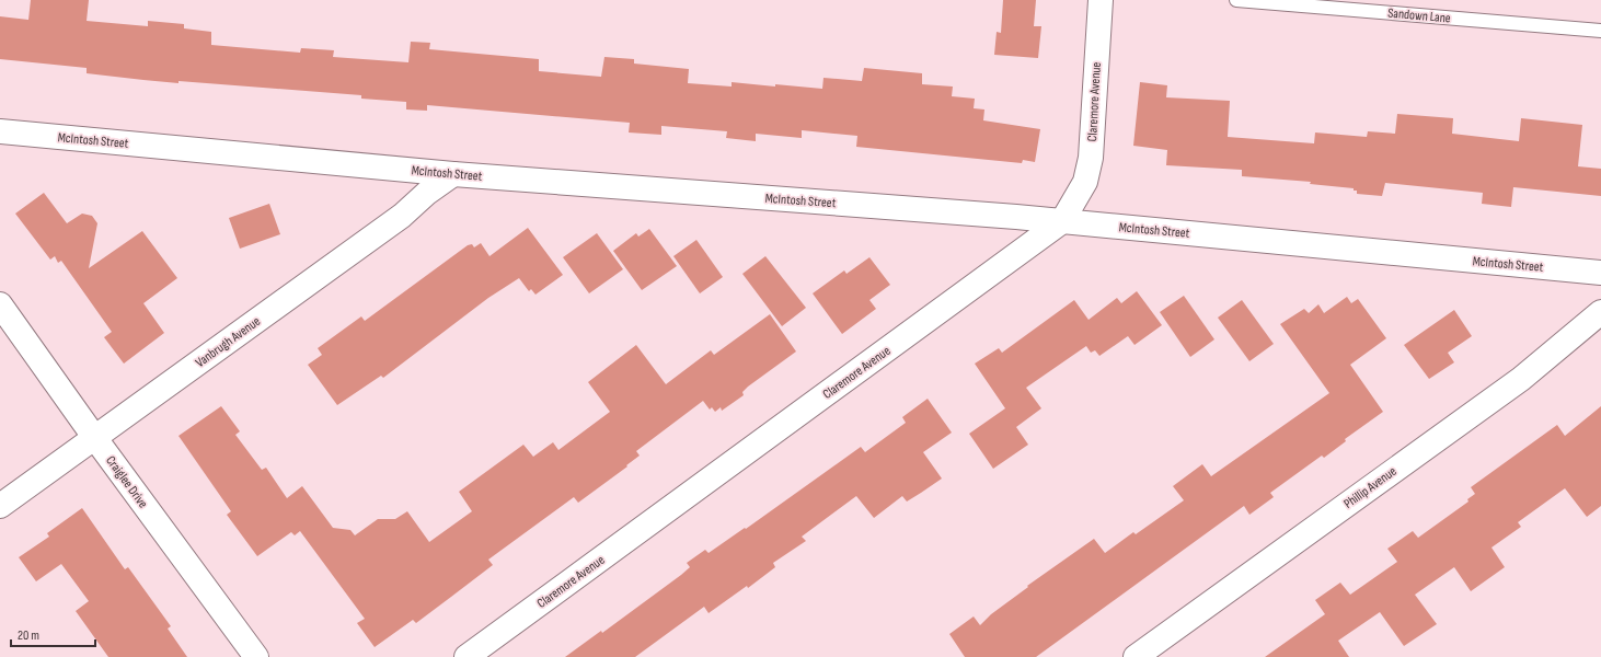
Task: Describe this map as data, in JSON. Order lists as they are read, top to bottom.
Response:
{
  "streets": {
    "street": [
      "Claremore Avenue",
      "McIntosh Street",
      "Vanbrugh Avenue",
      "Craiglee Drive",
      "Phillip Avenue"
    ],
    "lane": ["Sandown Lane"]
  },
  "crossings": [
    ["Claremore Avenue", "McIntosh Street"],
    ["McIntosh Street", "Vanbrugh Avenue"],
    ["Vanbrugh Avenue", "Craiglee Drive"]
  ],
  "scale_bar": "20 m"
}
